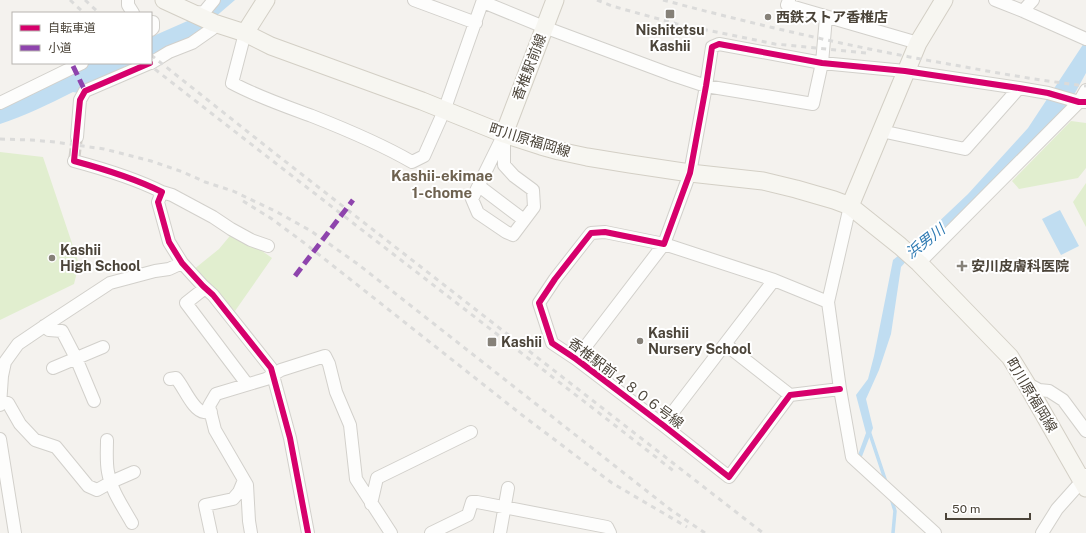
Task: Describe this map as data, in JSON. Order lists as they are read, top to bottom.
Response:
{
  "streets": {
    "main road": ["香椎駅前線", "町川原福岡線"],
    "street": ["香椎駅前４８０６号線"]
  },
  "crossings": [
    ["香椎駅前線", "町川原福岡線"]
  ],
  "districts": ["Kashii-ekimae 1-chome"],
  "water": ["浜男川"],
  "places": {
    "transit": ["Nishitetsu Kashii", "Kashii"],
    "other": ["西鉄ストア香椎店", "Kashii High School", "Kashii Nursery School"],
    "health": ["安川皮膚科医院"]
  },
  "legend": ["自転車道", "小道"],
  "scale_bar": "50 m"
}
